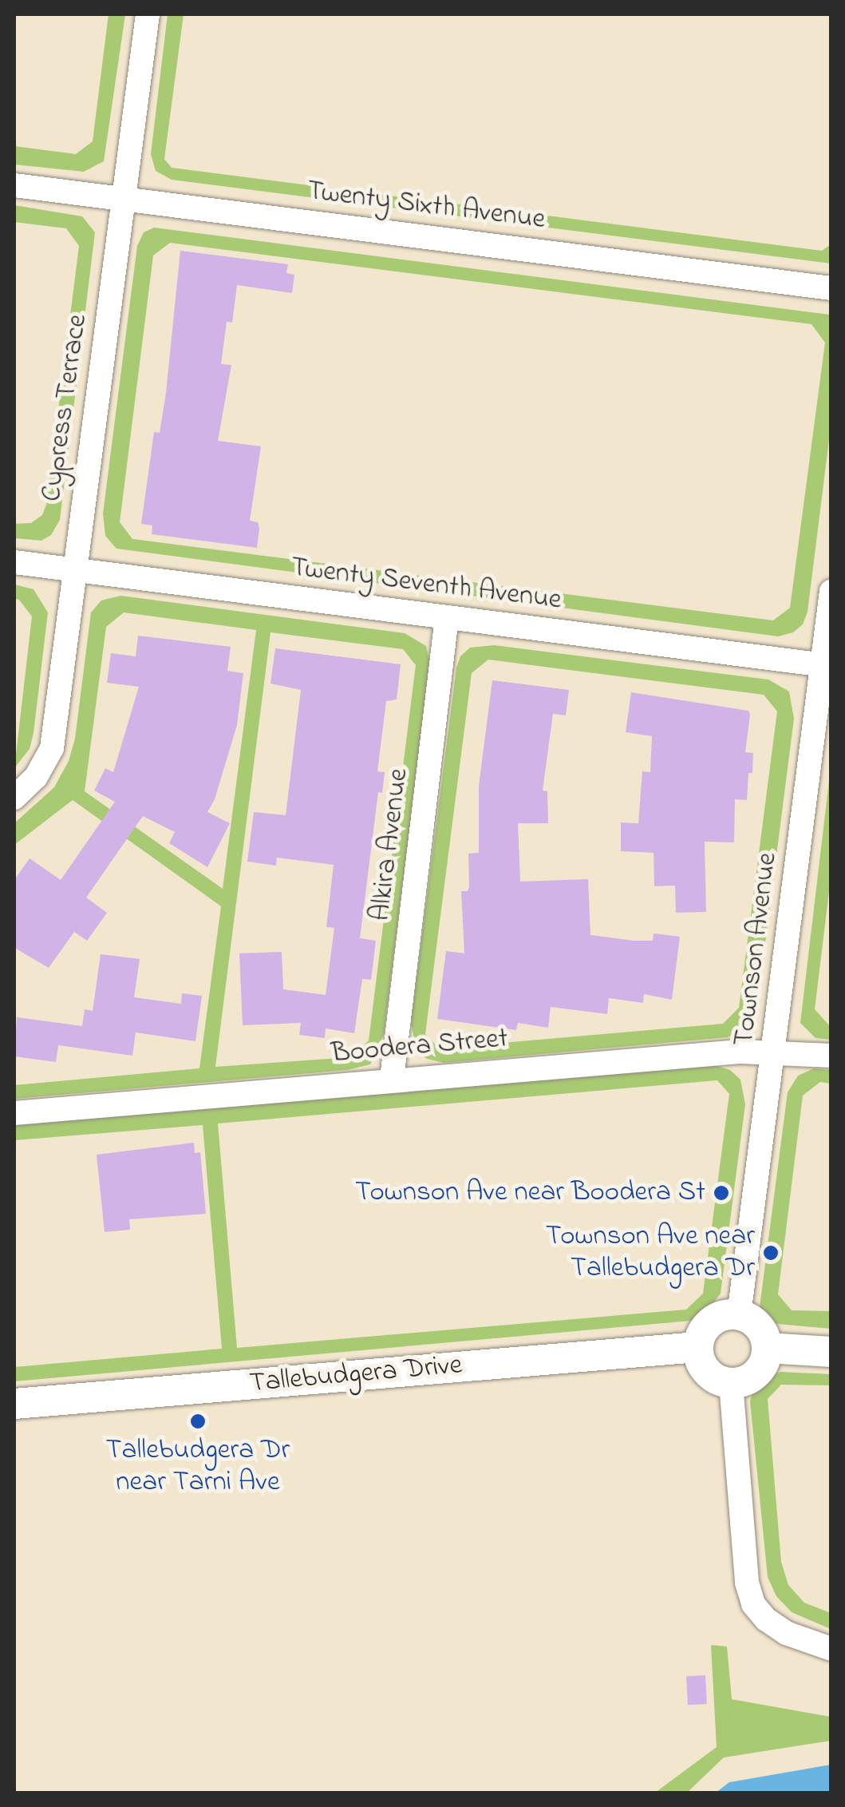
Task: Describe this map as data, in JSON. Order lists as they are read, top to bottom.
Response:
{
  "streets": {
    "street": [
      "Twenty Sixth Avenue",
      "Cypress Terrace",
      "Twenty Seventh Avenue",
      "Alkira Avenue",
      "Townson Avenue",
      "Boodera Street",
      "Tallebudgera Drive"
    ]
  },
  "crossings": [
    ["Twenty Sixth Avenue", "Cypress Terrace"],
    ["Cypress Terrace", "Twenty Seventh Avenue"],
    ["Twenty Seventh Avenue", "Alkira Avenue"],
    ["Twenty Seventh Avenue", "Townson Avenue"],
    ["Alkira Avenue", "Boodera Street"],
    ["Townson Avenue", "Boodera Street"],
    ["Townson Avenue", "Tallebudgera Drive"]
  ],
  "places": ["Townson Ave near Boodera St", "Townson Ave near Tallebudgera Dr", "Tallebudgera Dr near Tarni Ave"]
}
